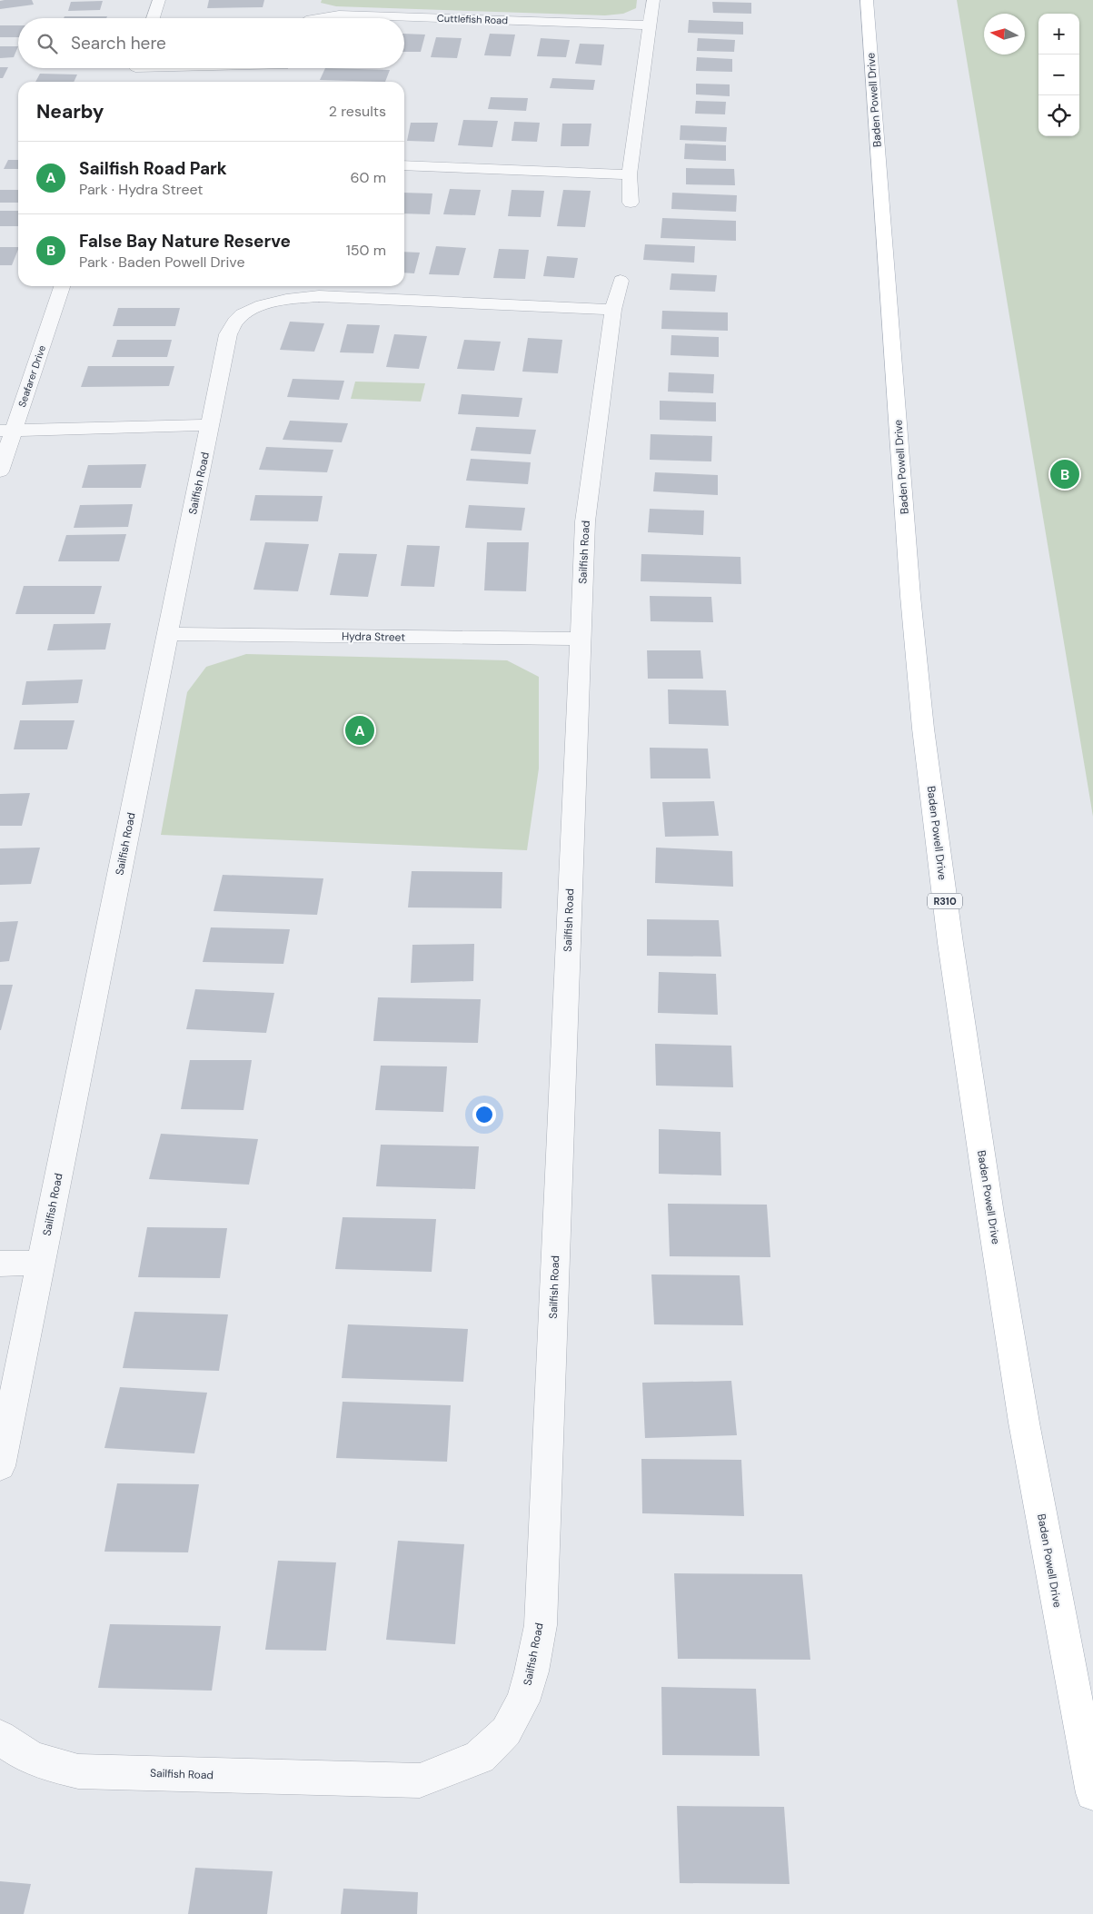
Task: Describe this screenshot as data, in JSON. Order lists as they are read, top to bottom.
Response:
{
  "streets": {
    "main road": ["Baden Powell Drive", "R310"],
    "street": [
      "Cuttlefish Road",
      "Seafarer Drive",
      "Sailfish Road",
      "Hydra Street"
    ]
  },
  "crossings": [
    ["Sailfish Road", "Hydra Street"]
  ],
  "north": "left",
  "page": {
    "map_buttons": ["+", "−"],
    "search": "Search here",
    "heading": ["Nearby", "2 results"],
    "list": [
      {
        "mark": "A",
        "name": "Sailfish Road Park",
        "note": "Park · Hydra Street",
        "value": "60 m"
      },
      {
        "mark": "B",
        "name": "False Bay Nature Reserve",
        "note": "Park · Baden Powell Drive",
        "value": "150 m"
      }
    ],
    "pins": ["B", "A"]
  }
}
